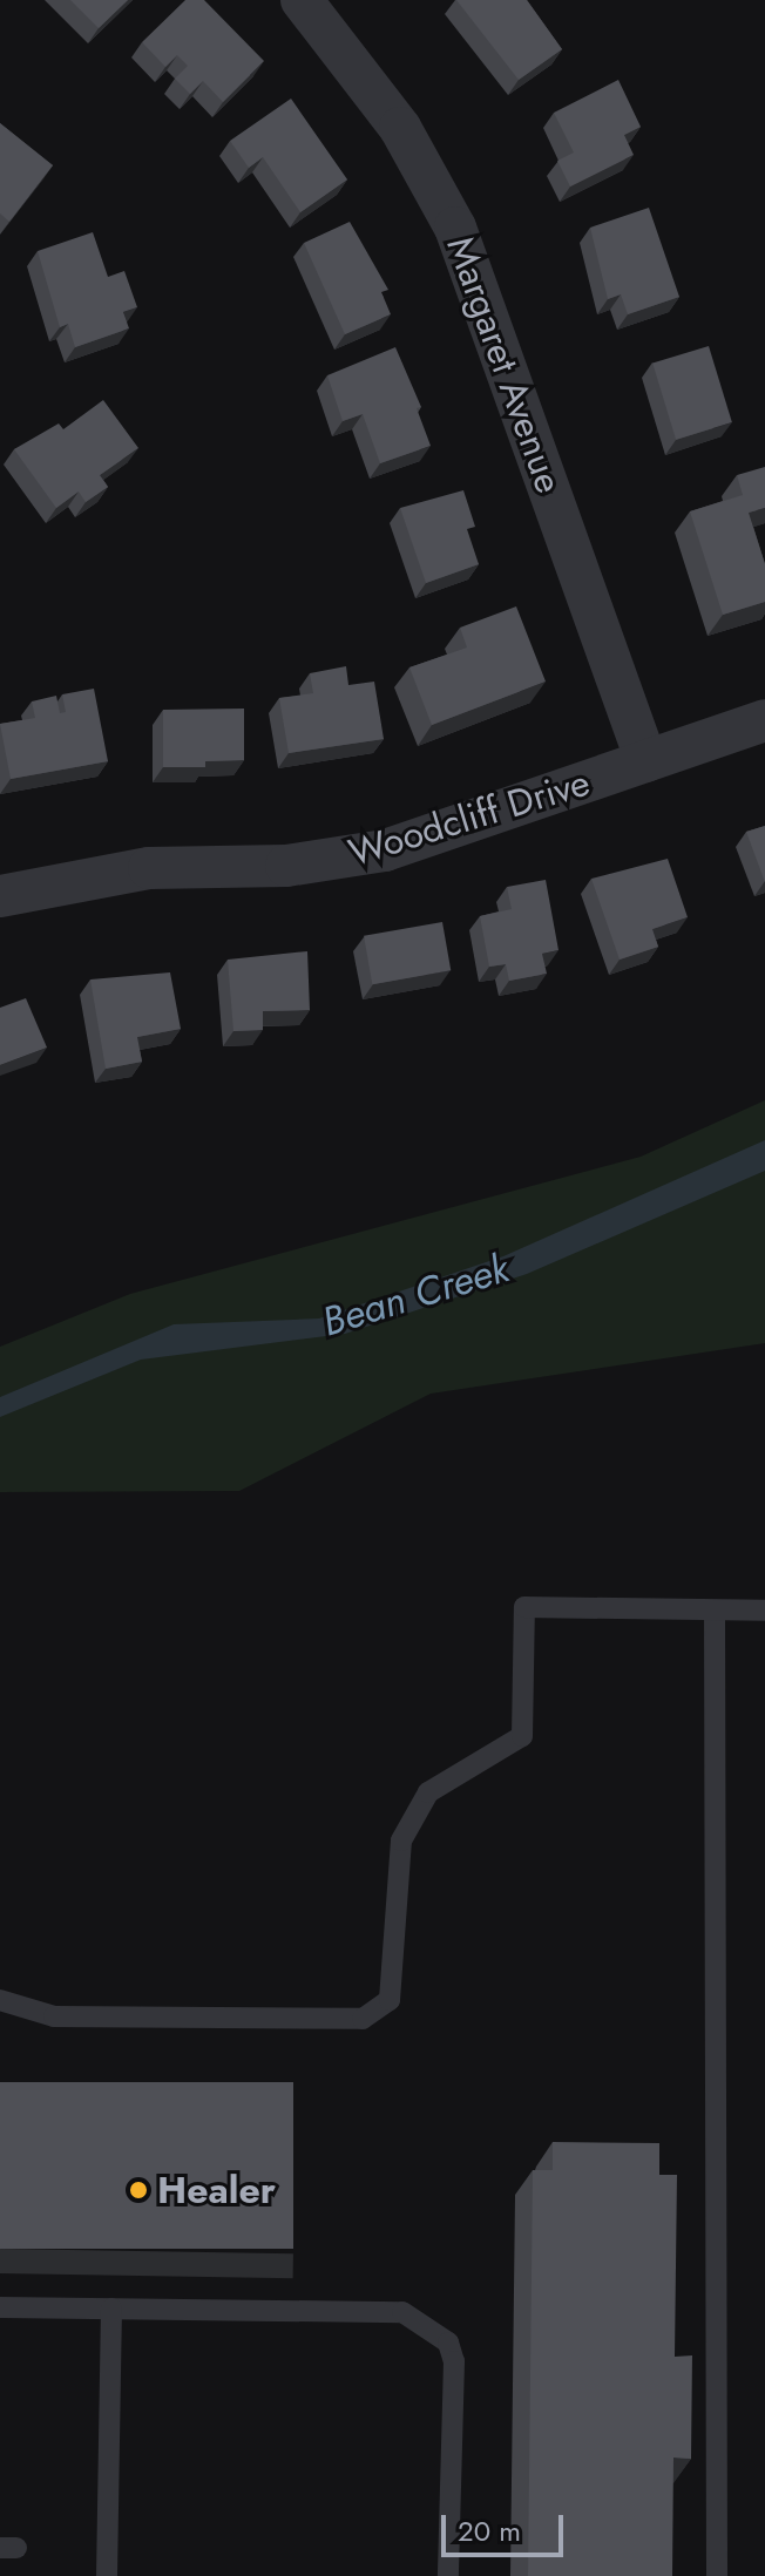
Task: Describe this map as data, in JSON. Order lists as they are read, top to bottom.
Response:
{
  "streets": {
    "street": ["Margaret Avenue", "Woodcliff Drive"]
  },
  "crossings": [
    ["Margaret Avenue", "Woodcliff Drive"]
  ],
  "water": ["Bean Creek"],
  "places": ["Healer"],
  "scale_bar": "20 m"
}
